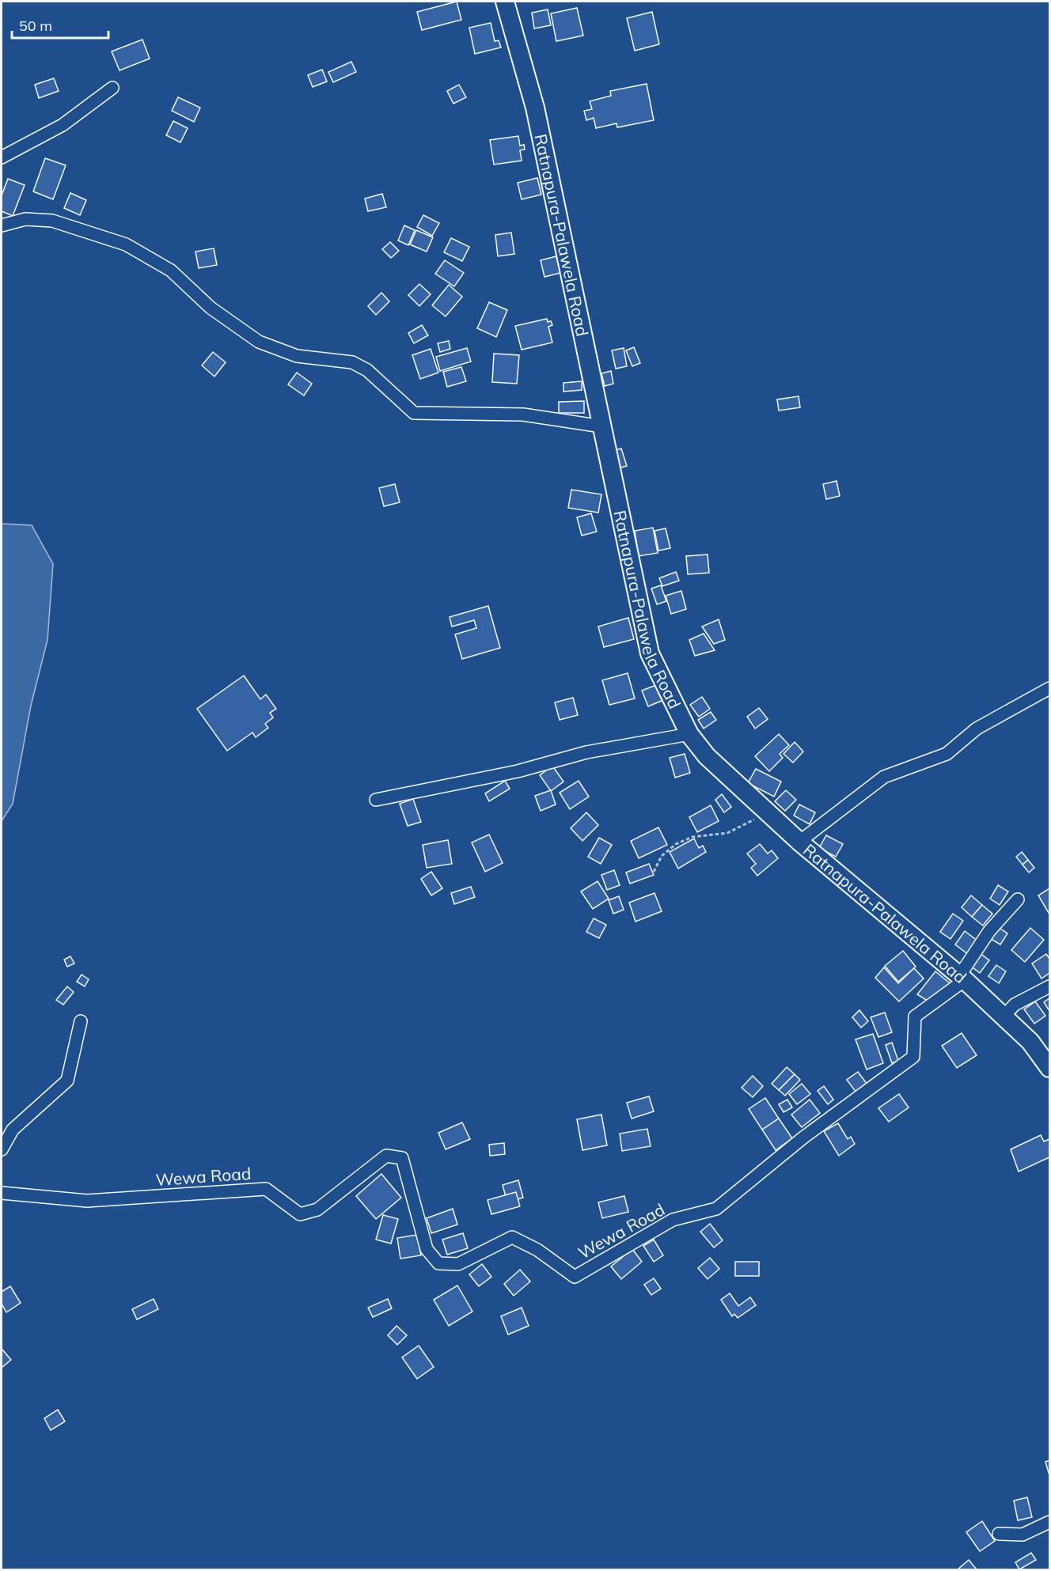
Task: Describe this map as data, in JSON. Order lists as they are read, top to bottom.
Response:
{
  "streets": {
    "main road": ["Ratnapura-Palawela Road"],
    "street": ["Wewa Road"]
  },
  "crossings": [
    ["Ratnapura-Palawela Road", "Wewa Road"]
  ],
  "scale_bar": "50 m"
}
